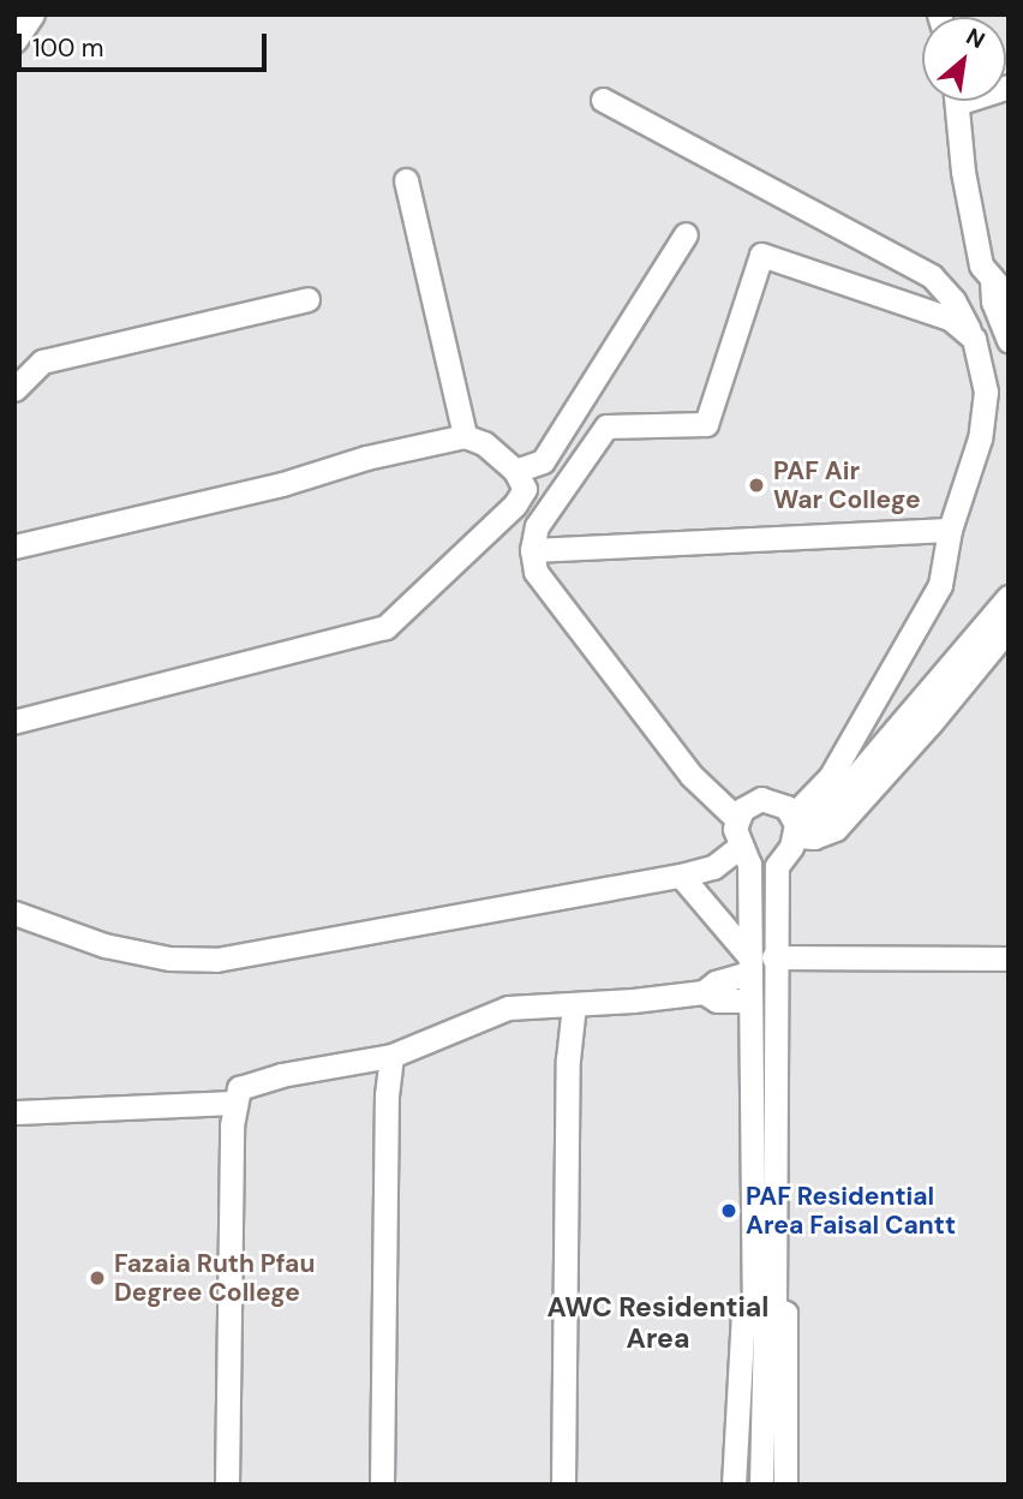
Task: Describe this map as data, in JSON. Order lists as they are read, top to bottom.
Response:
{
  "districts": ["AWC Residential Area"],
  "places": ["PAF Air War College", "PAF Residential Area Faisal Cantt", "Fazaia Ruth Pfau Degree College"],
  "scale_bar": "100 m",
  "north": "top right"
}
